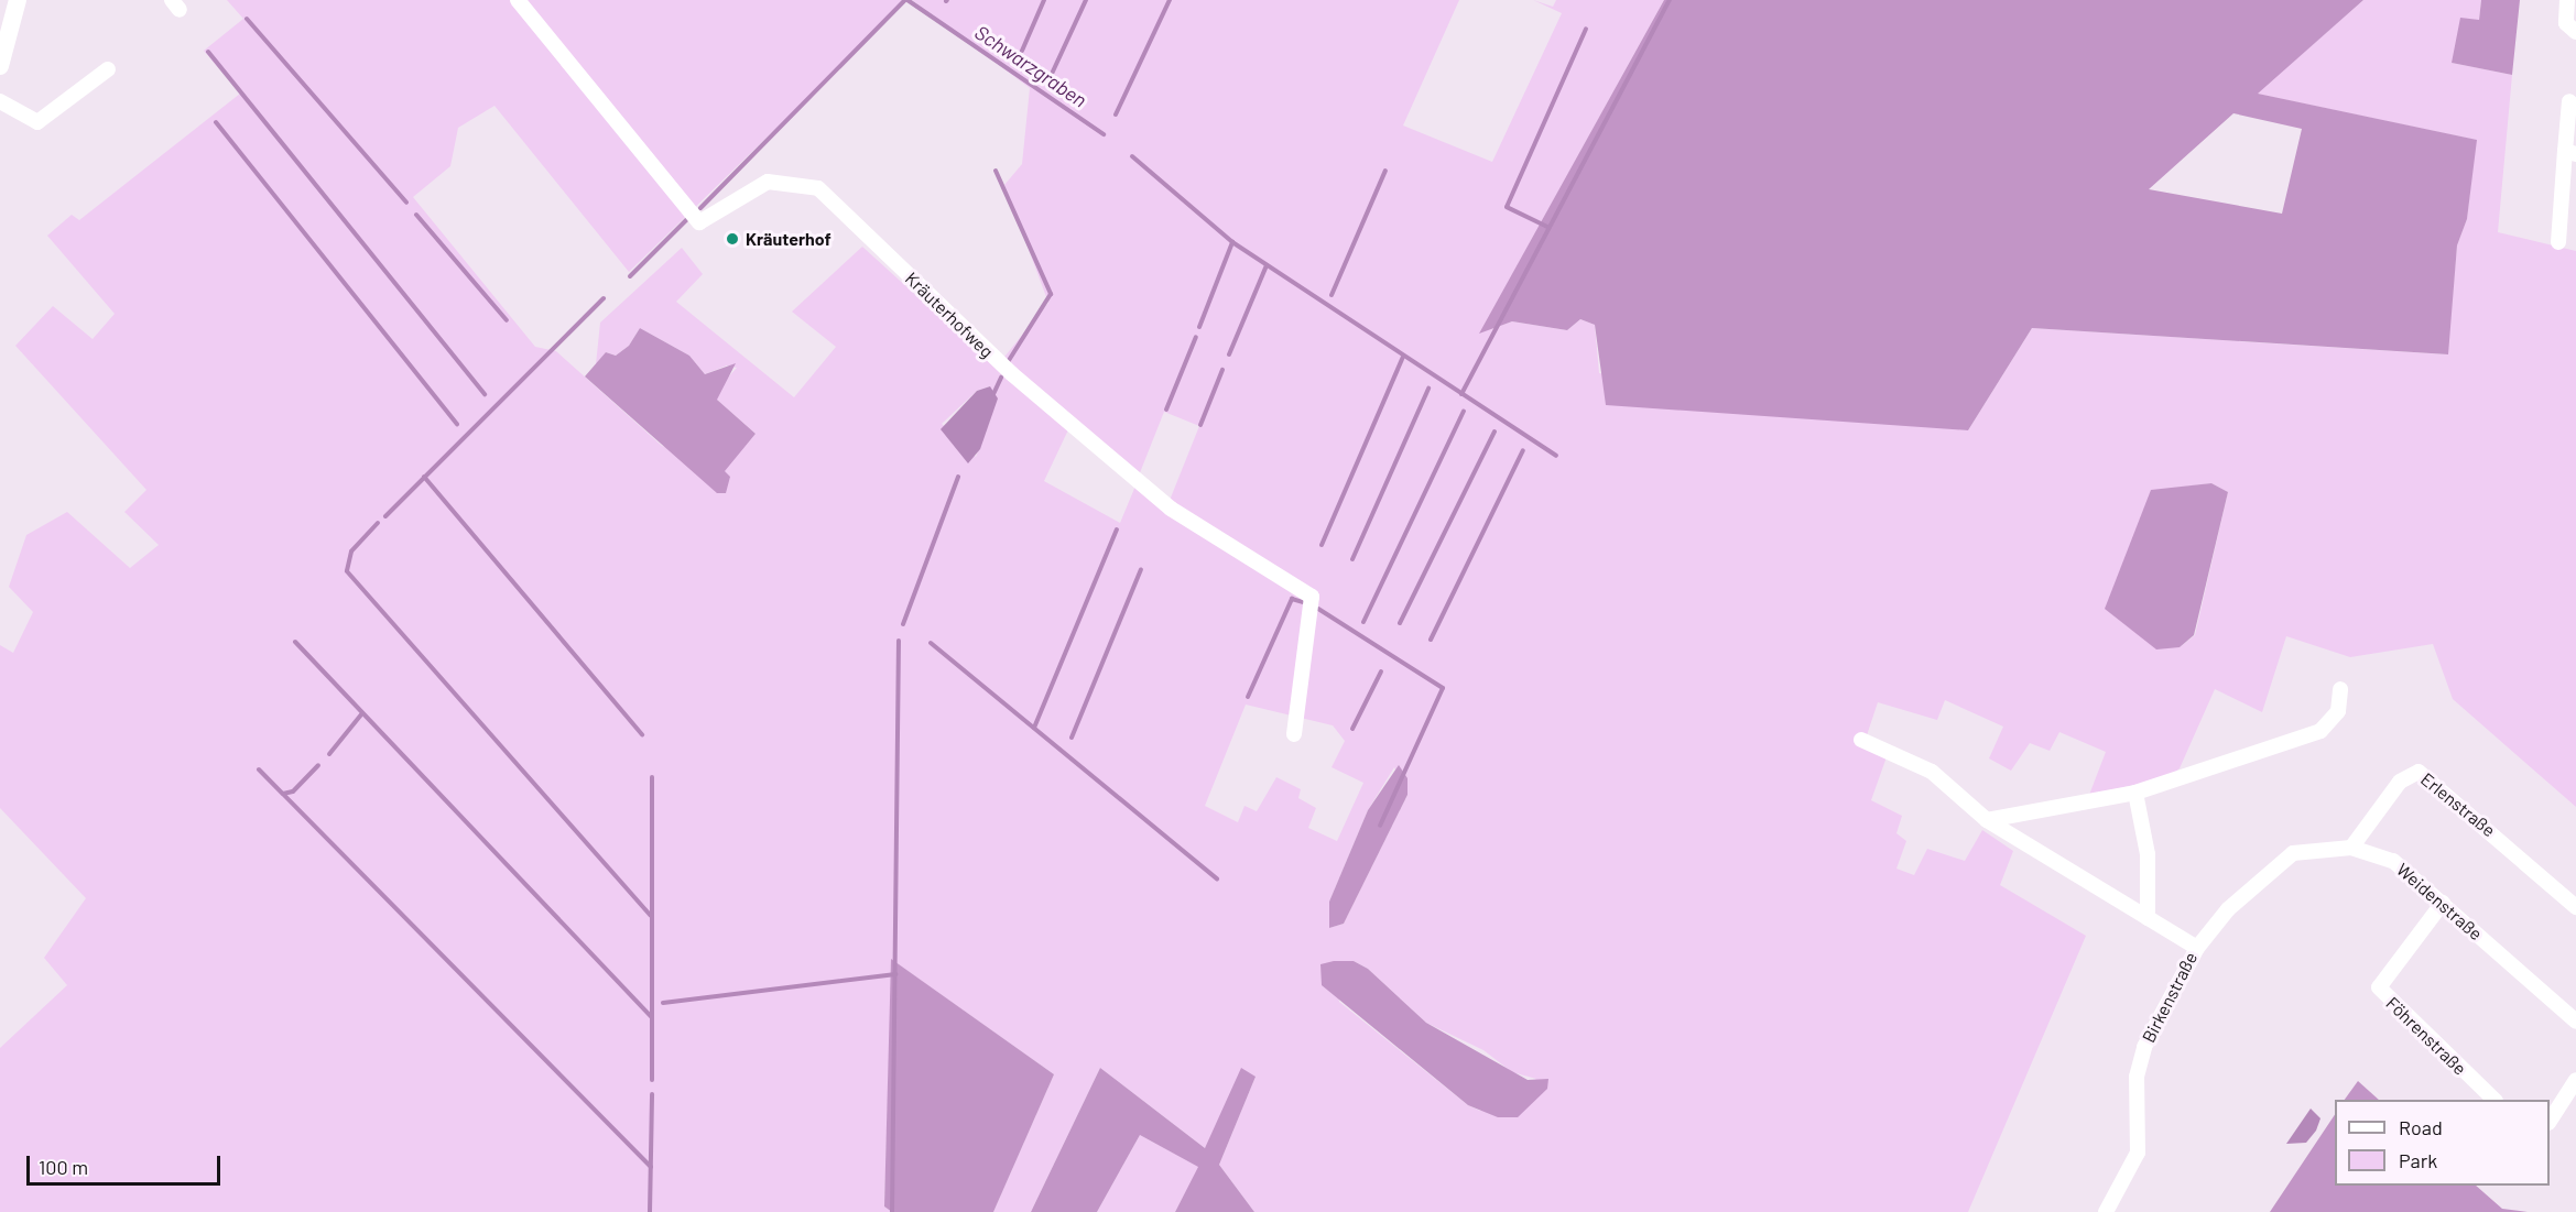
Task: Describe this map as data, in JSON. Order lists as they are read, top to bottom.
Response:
{
  "streets": {
    "street": [
      "Kräuterhofweg",
      "Erlenstraße",
      "Weidenstraße",
      "Birkenstraße",
      "Föhrenstraße"
    ]
  },
  "crossings": [
    ["Erlenstraße", "Weidenstraße"],
    ["Weidenstraße", "Birkenstraße"],
    ["Weidenstraße", "Föhrenstraße"]
  ],
  "water": ["Schwarzgraben"],
  "places": ["Kräuterhof"],
  "legend": ["Road", "Park"],
  "scale_bar": "100 m"
}
